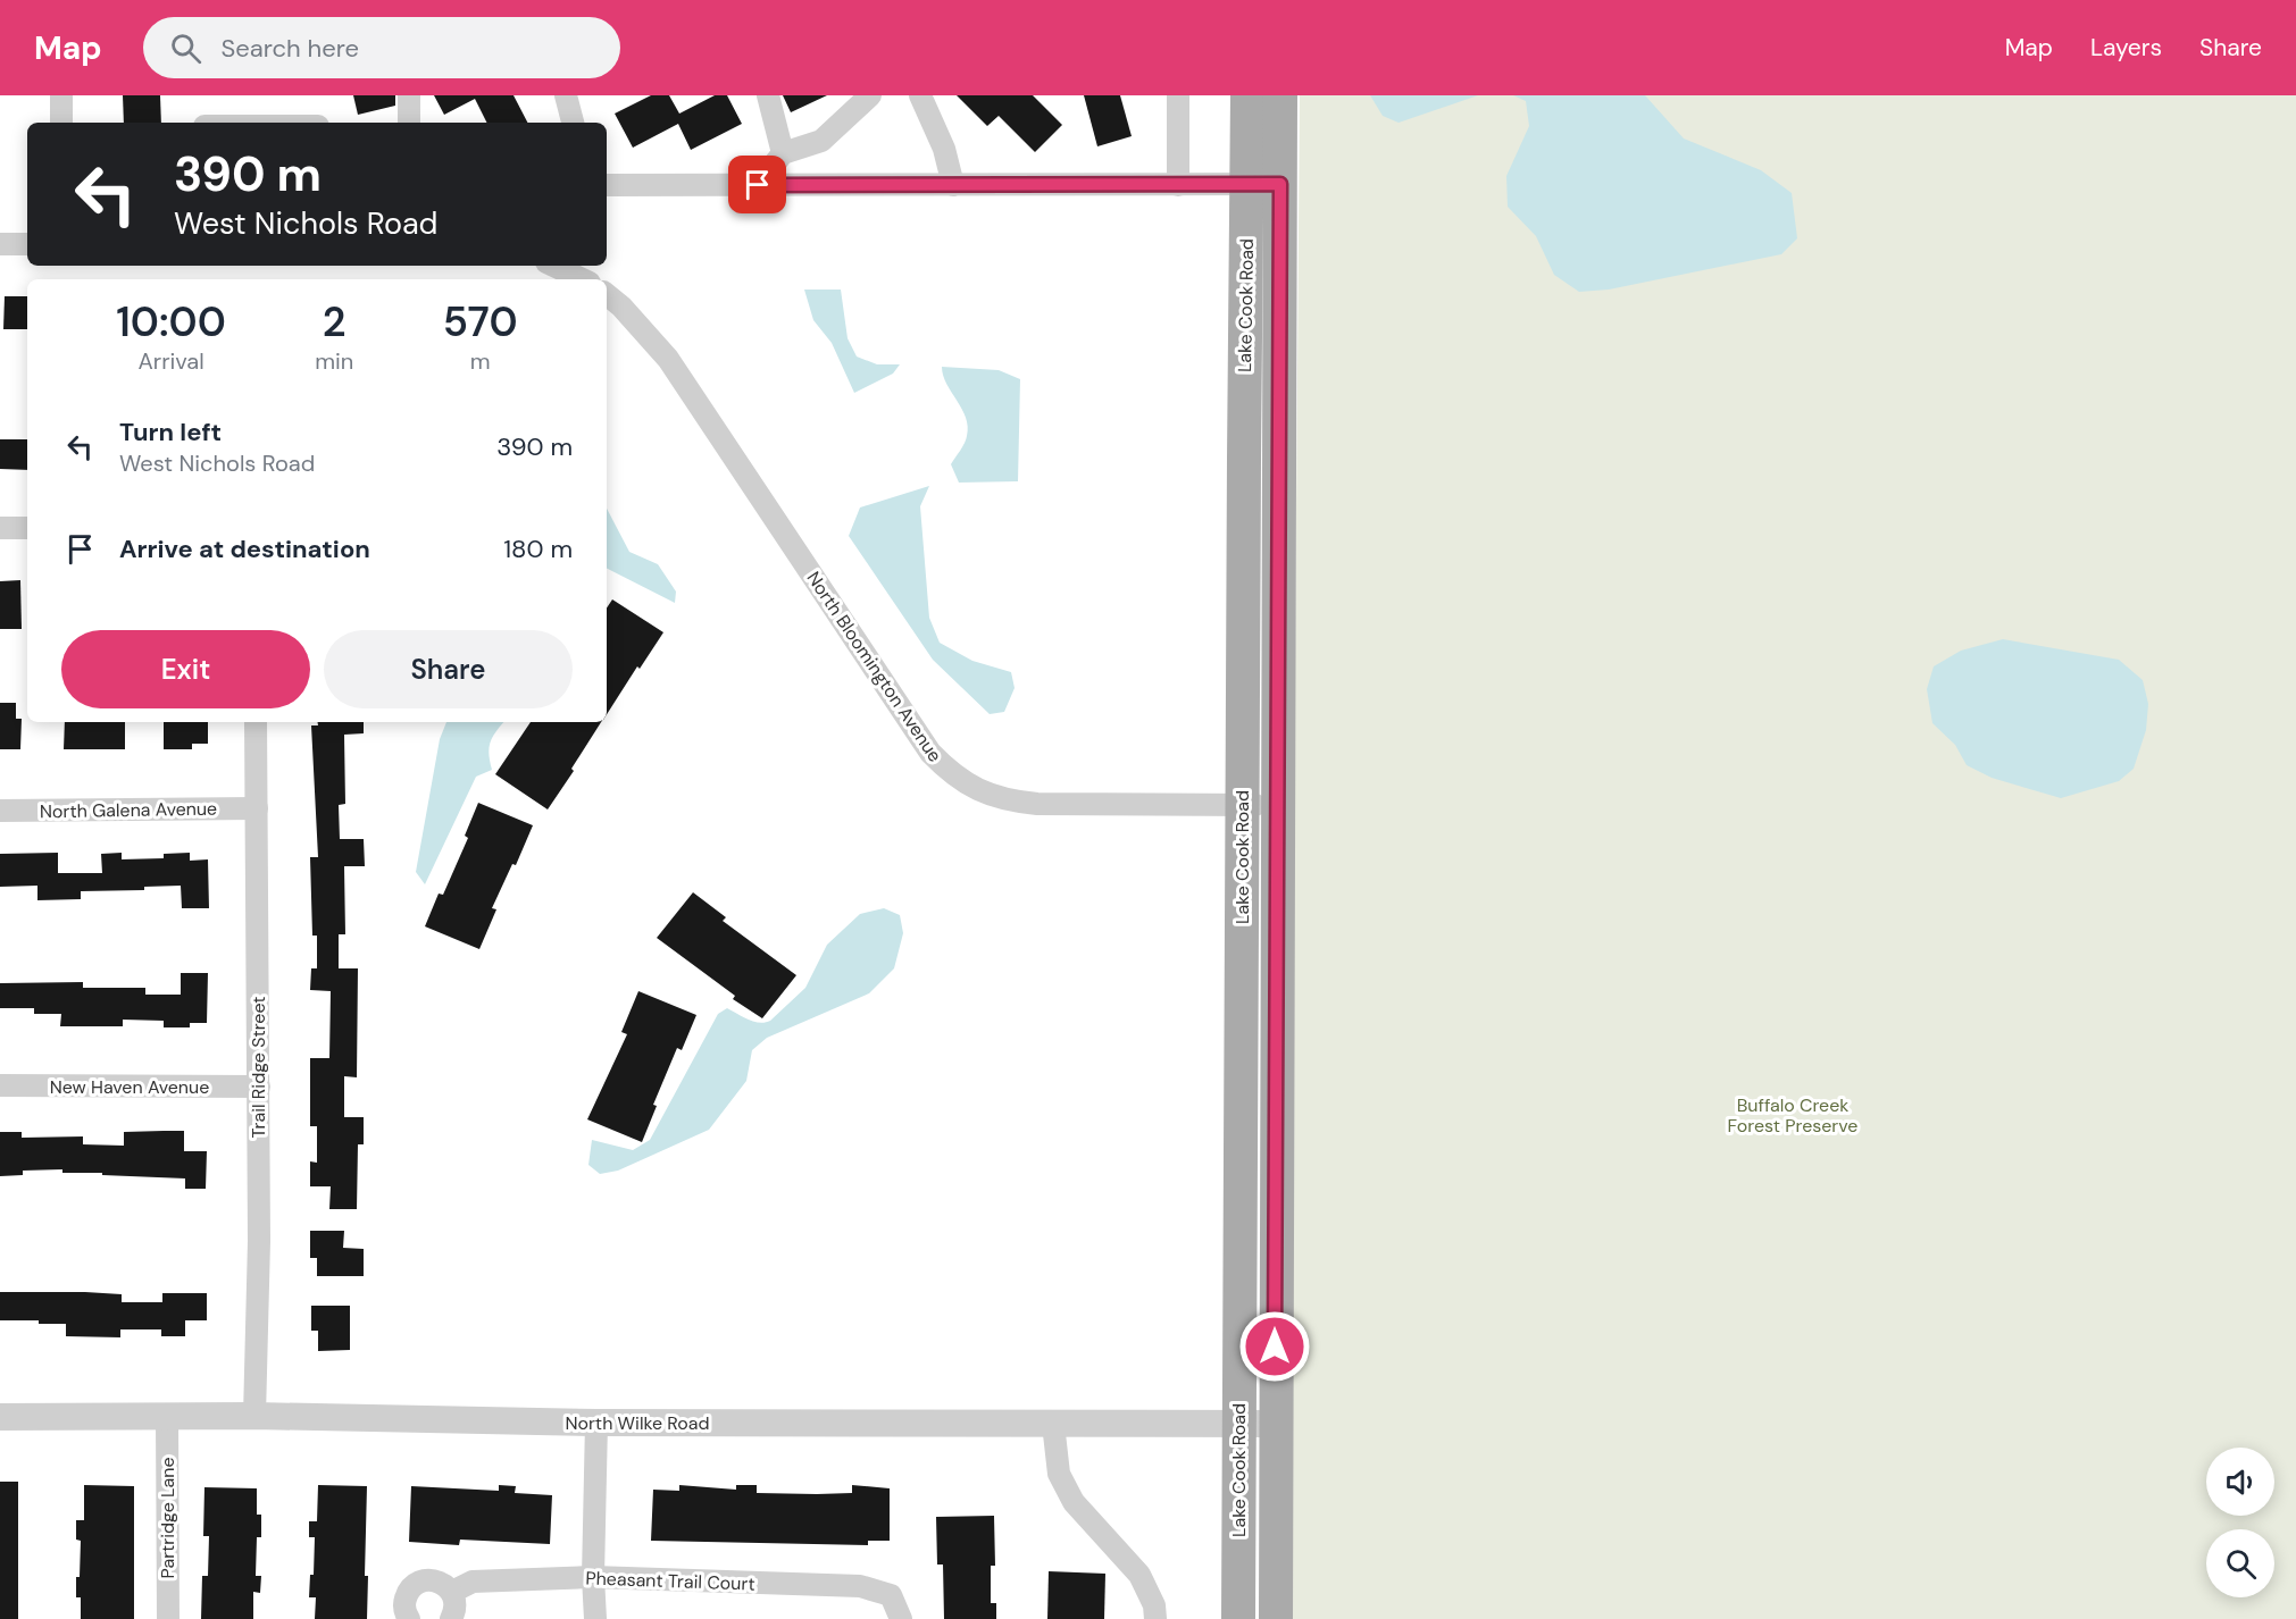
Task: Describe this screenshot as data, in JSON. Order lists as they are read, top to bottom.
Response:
{
  "streets": {
    "main road": ["Lake Cook Road"],
    "street": [
      "North Bloomington Avenue",
      "North Galena Avenue",
      "Trail Ridge Street",
      "New Haven Avenue",
      "North Wilke Road",
      "Partridge Lane",
      "Pheasant Trail Court"
    ]
  },
  "crossings": [
    ["Lake Cook Road", "North Bloomington Avenue"],
    ["Lake Cook Road", "North Wilke Road"],
    ["North Galena Avenue", "Trail Ridge Street"],
    ["Trail Ridge Street", "New Haven Avenue"],
    ["Trail Ridge Street", "North Wilke Road"],
    ["North Wilke Road", "Partridge Lane"]
  ],
  "parks": ["Buffalo Creek Forest Preserve"],
  "page": {
    "header": "Map",
    "search": "Search here",
    "nav": ["Map", "Layers", "Share"],
    "turn": ["390 m", "West Nichols Road"],
    "eta": [
      "10:00",
      "Arrival",
      "2",
      "min",
      "570",
      "m"
    ],
    "list": [
      {
        "name": "Turn left",
        "note": "West Nichols Road",
        "value": "390 m"
      },
      {
        "name": "Arrive at destination",
        "value": "180 m"
      }
    ],
    "buttons": ["Exit", "Share"]
  }
}
